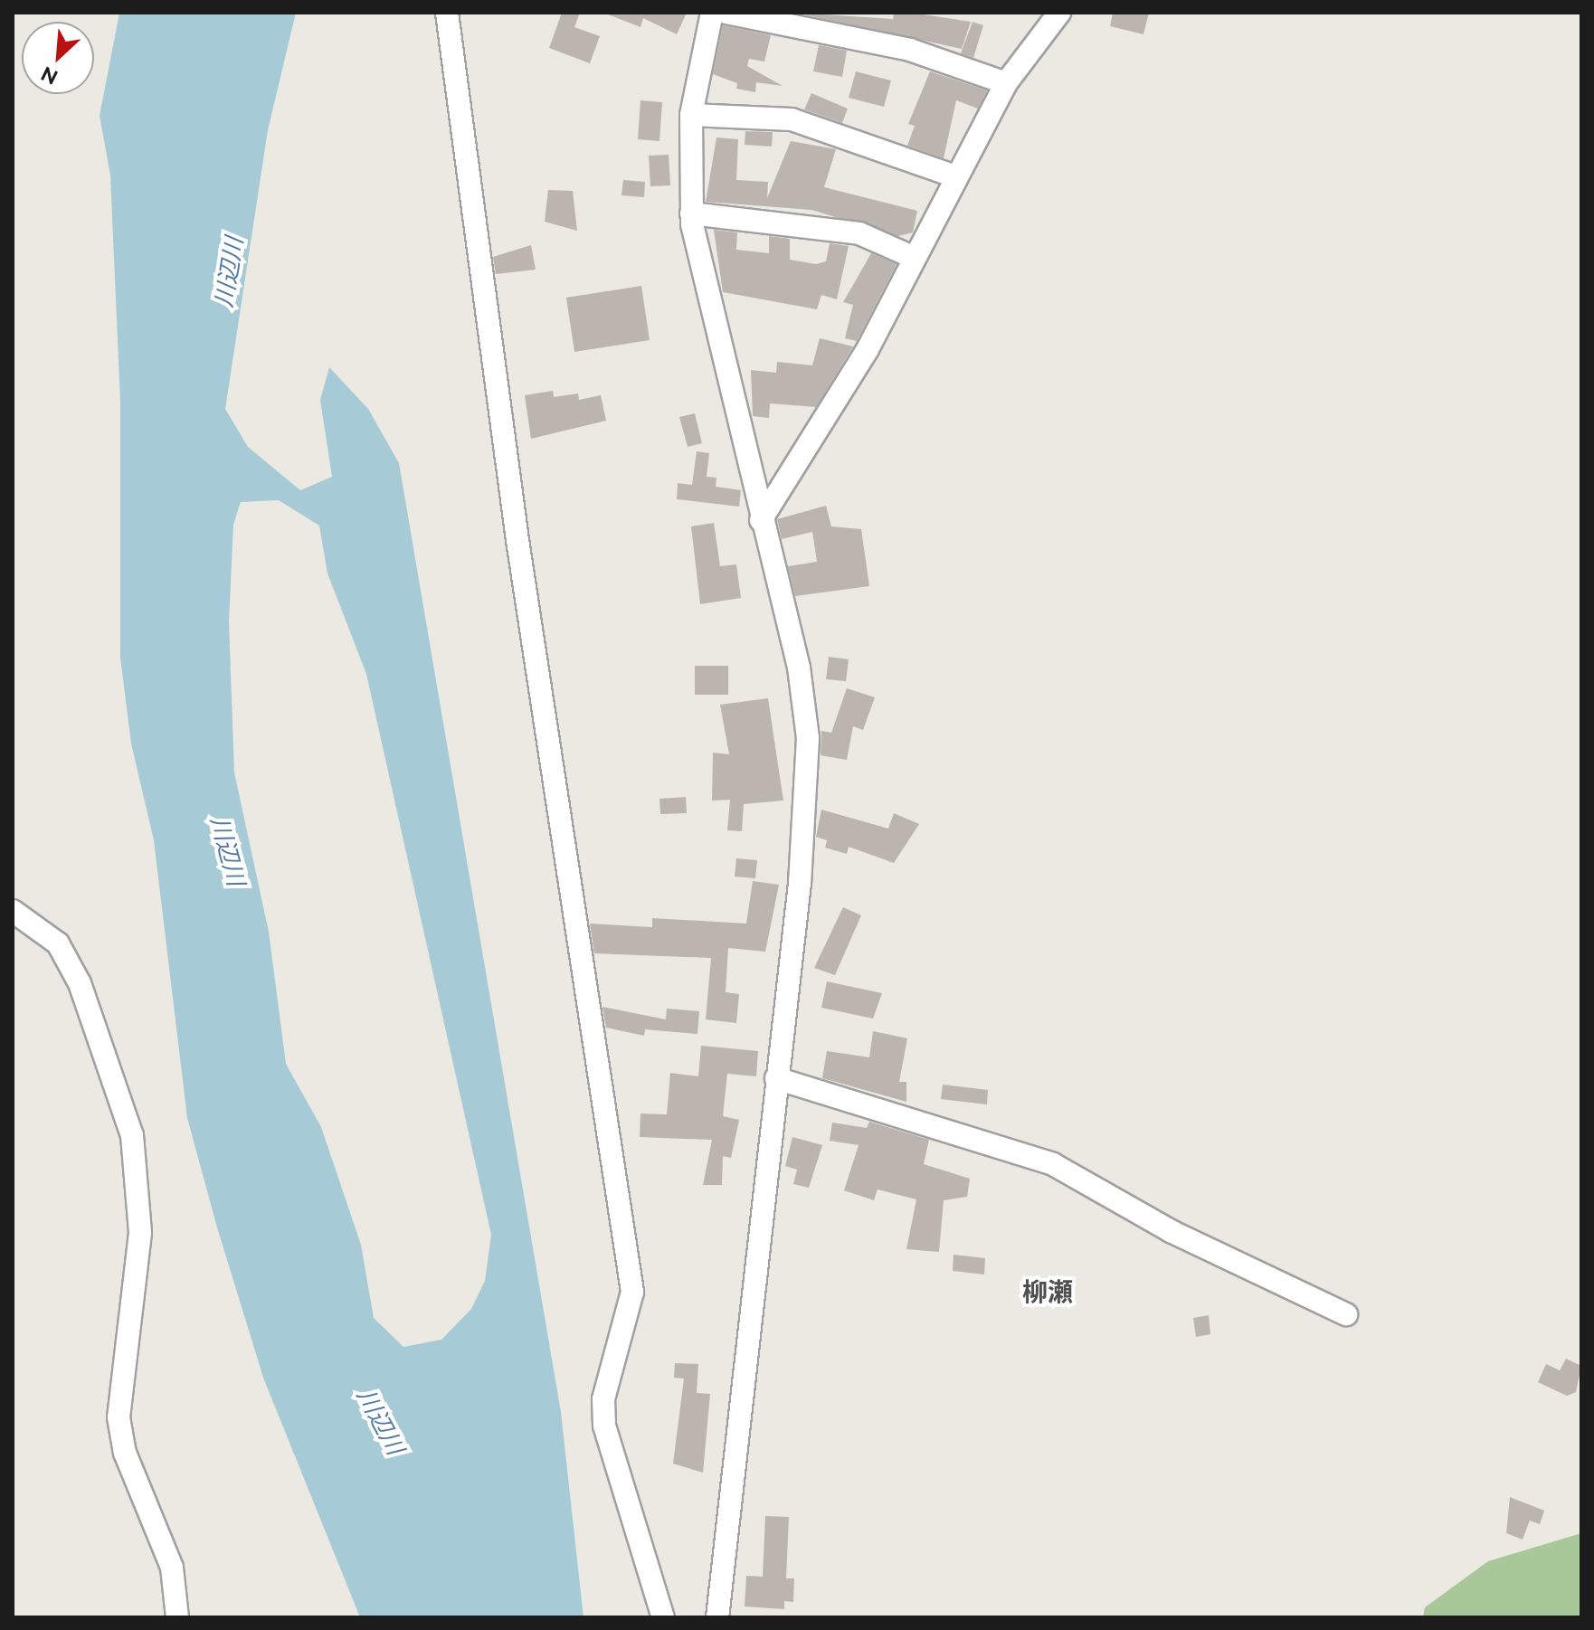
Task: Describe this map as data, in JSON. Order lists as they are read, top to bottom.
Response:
{
  "districts": ["柳瀬"],
  "water": ["川辺川"],
  "north": "bottom left"
}
